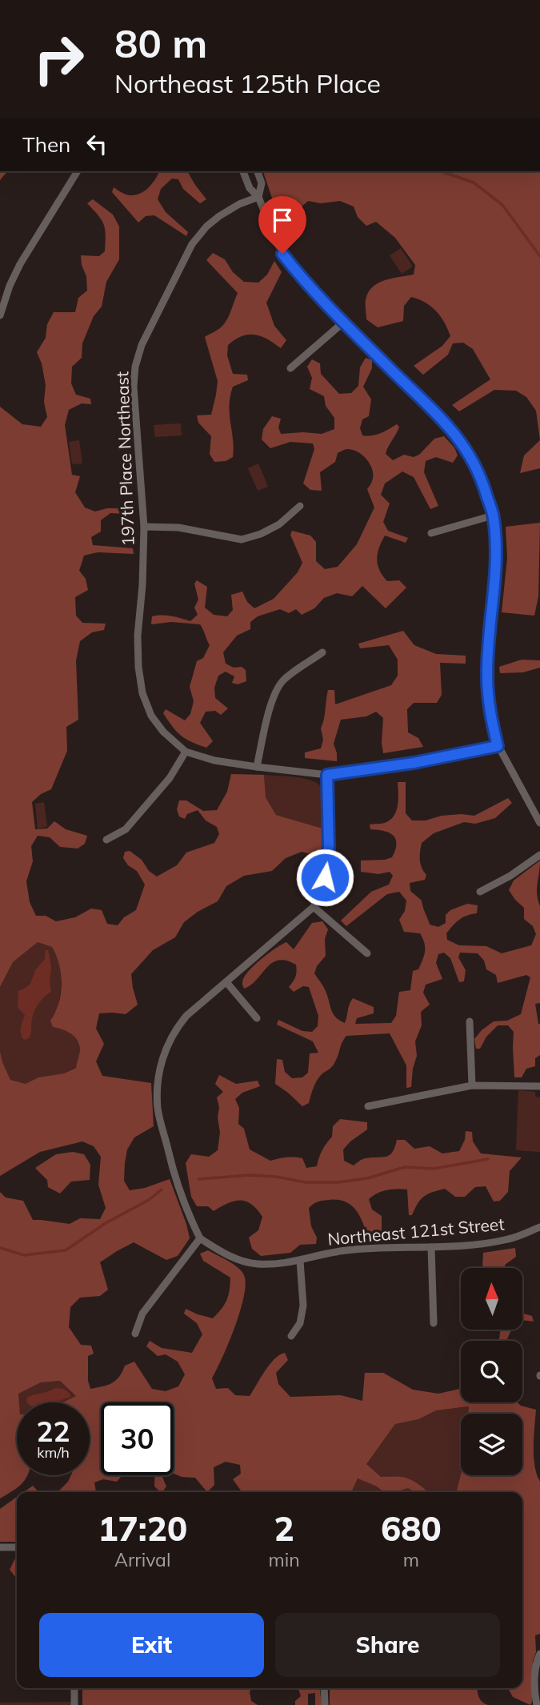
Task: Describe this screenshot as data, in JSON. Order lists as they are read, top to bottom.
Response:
{
  "streets": {
    "street": ["197th Place Northeast", "Northeast 121st Street"]
  },
  "north": "top",
  "page": {
    "turn": ["80 m", "Northeast 125th Place"],
    "then": "Then",
    "speed": "22 km/h",
    "limit": "30",
    "eta": [
      "17:20",
      "Arrival",
      "2",
      "min",
      "680",
      "m"
    ],
    "buttons": ["Exit", "Share"]
  }
}
